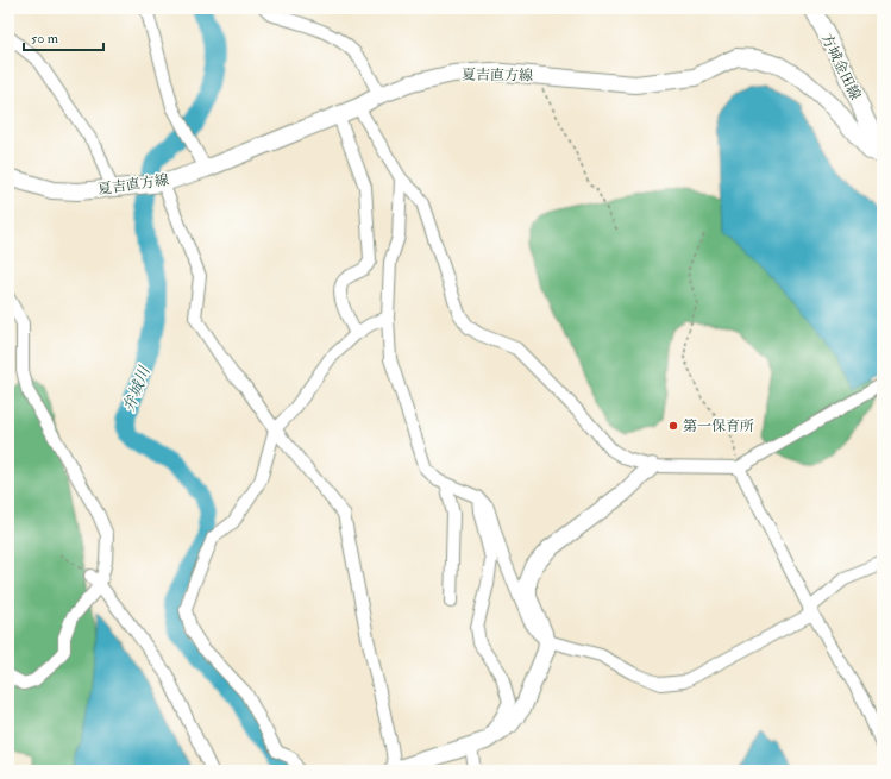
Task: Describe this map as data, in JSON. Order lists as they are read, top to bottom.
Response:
{
  "streets": {
    "main road": ["方城金田線", "夏吉直方線"]
  },
  "water": ["弁城川"],
  "places": ["第一保育所"],
  "scale_bar": "50 m"
}
